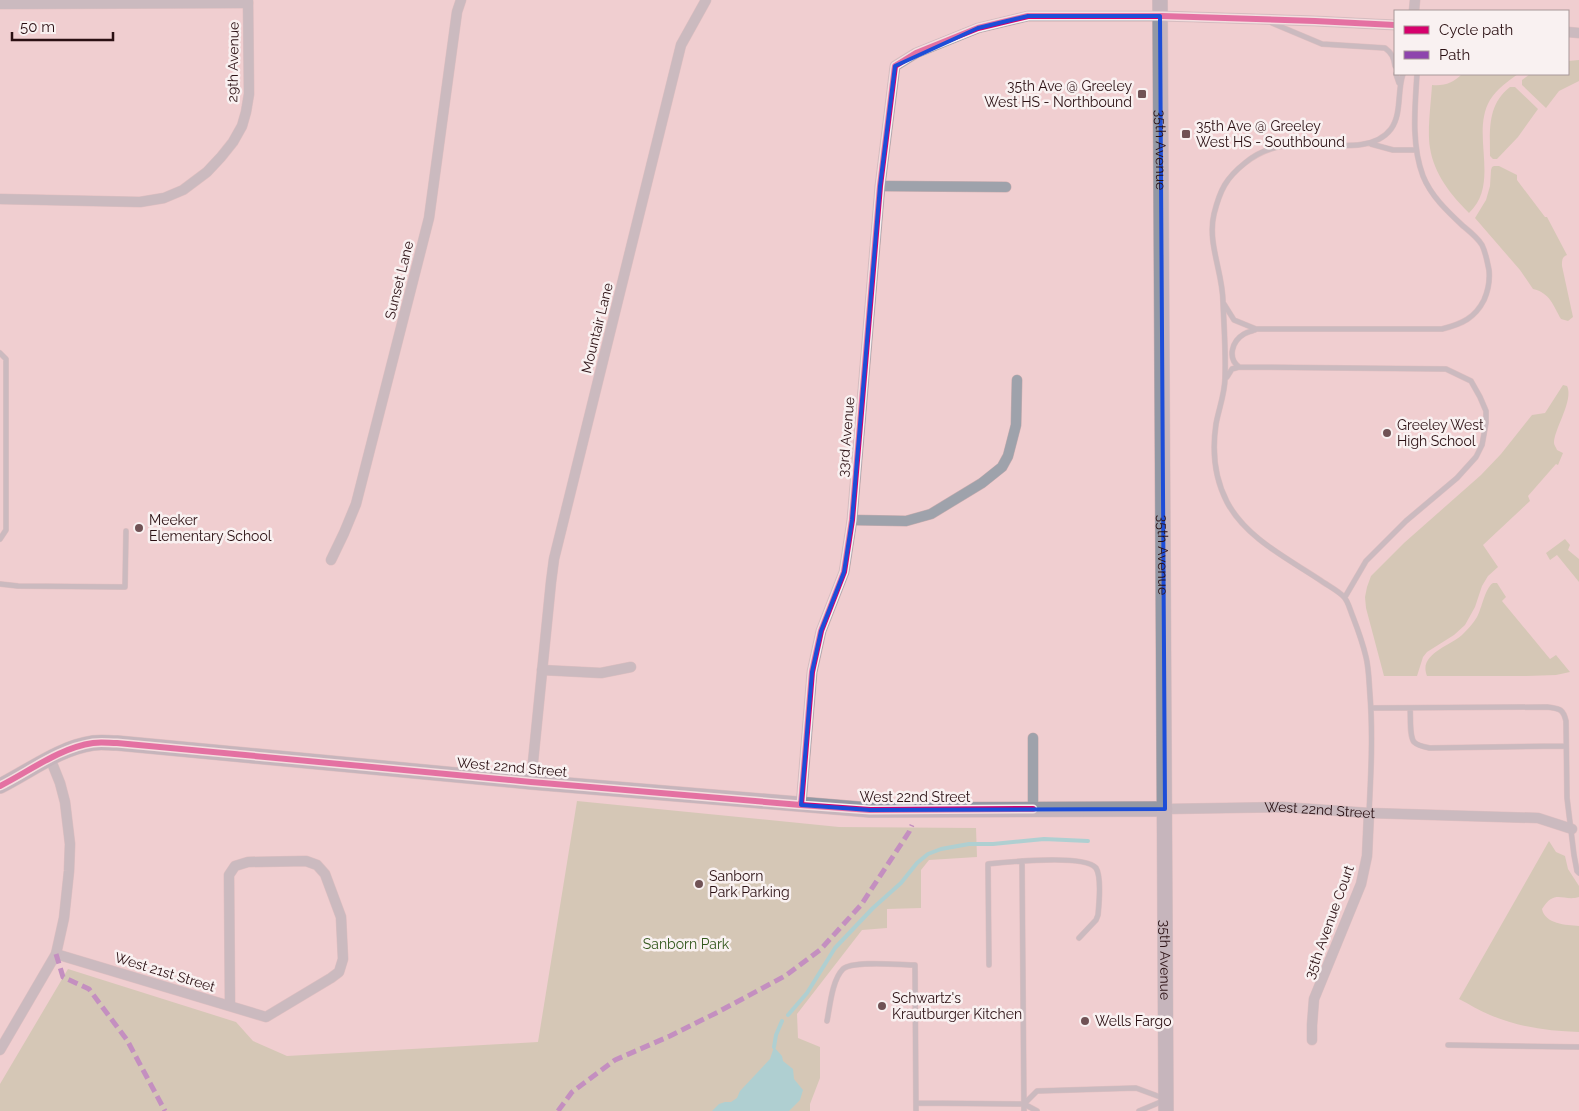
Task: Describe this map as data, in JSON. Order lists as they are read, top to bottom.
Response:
{
  "streets": {
    "street": [
      "29th Avenue",
      "35th Avenue",
      "Sunset Lane",
      "Mountair Lane",
      "33rd Avenue",
      "West 22nd Street",
      "35th Avenue Court",
      "West 21st Street"
    ]
  },
  "crossings": [
    ["35th Avenue", "33rd Avenue"],
    ["35th Avenue", "West 22nd Street"],
    ["Mountair Lane", "West 22nd Street"],
    ["33rd Avenue", "West 22nd Street"],
    ["West 22nd Street", "35th Avenue Court"]
  ],
  "parks": ["Sanborn Park"],
  "places": {
    "transit": ["35th Ave @ Greeley West HS - Northbound", "35th Ave @ Greeley West HS - Southbound"],
    "other": [
      "Greeley West High School",
      "Meeker Elementary School",
      "Sanborn Park Parking",
      "Schwartz's Krautburger Kitchen",
      "Wells Fargo"
    ]
  },
  "legend": ["Cycle path", "Path"],
  "scale_bar": "50 m"
}
